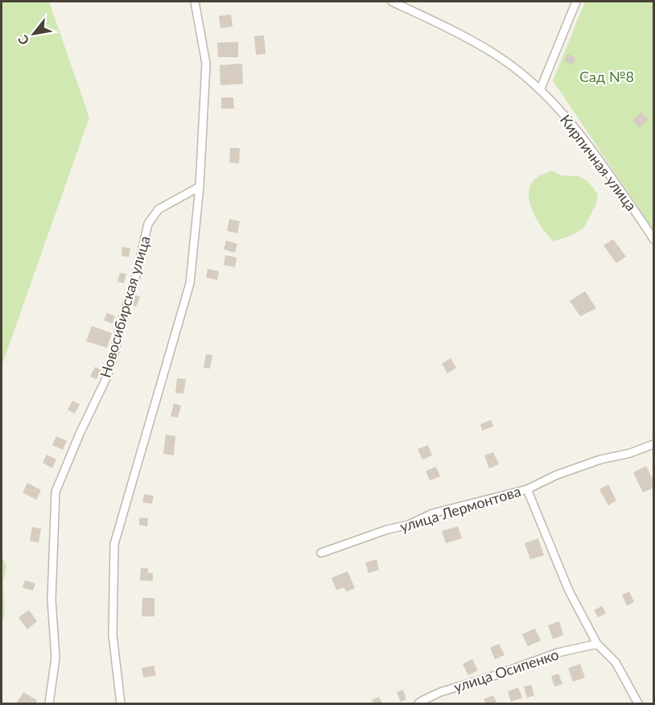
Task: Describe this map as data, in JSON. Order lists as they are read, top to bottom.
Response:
{
  "streets": {
    "street": [
      "Кирпичная улица",
      "Новосибирская улица",
      "улица Лермонтова",
      "улица Осипенко"
    ]
  },
  "parks": ["Сад №8"],
  "north": "bottom left"
}
